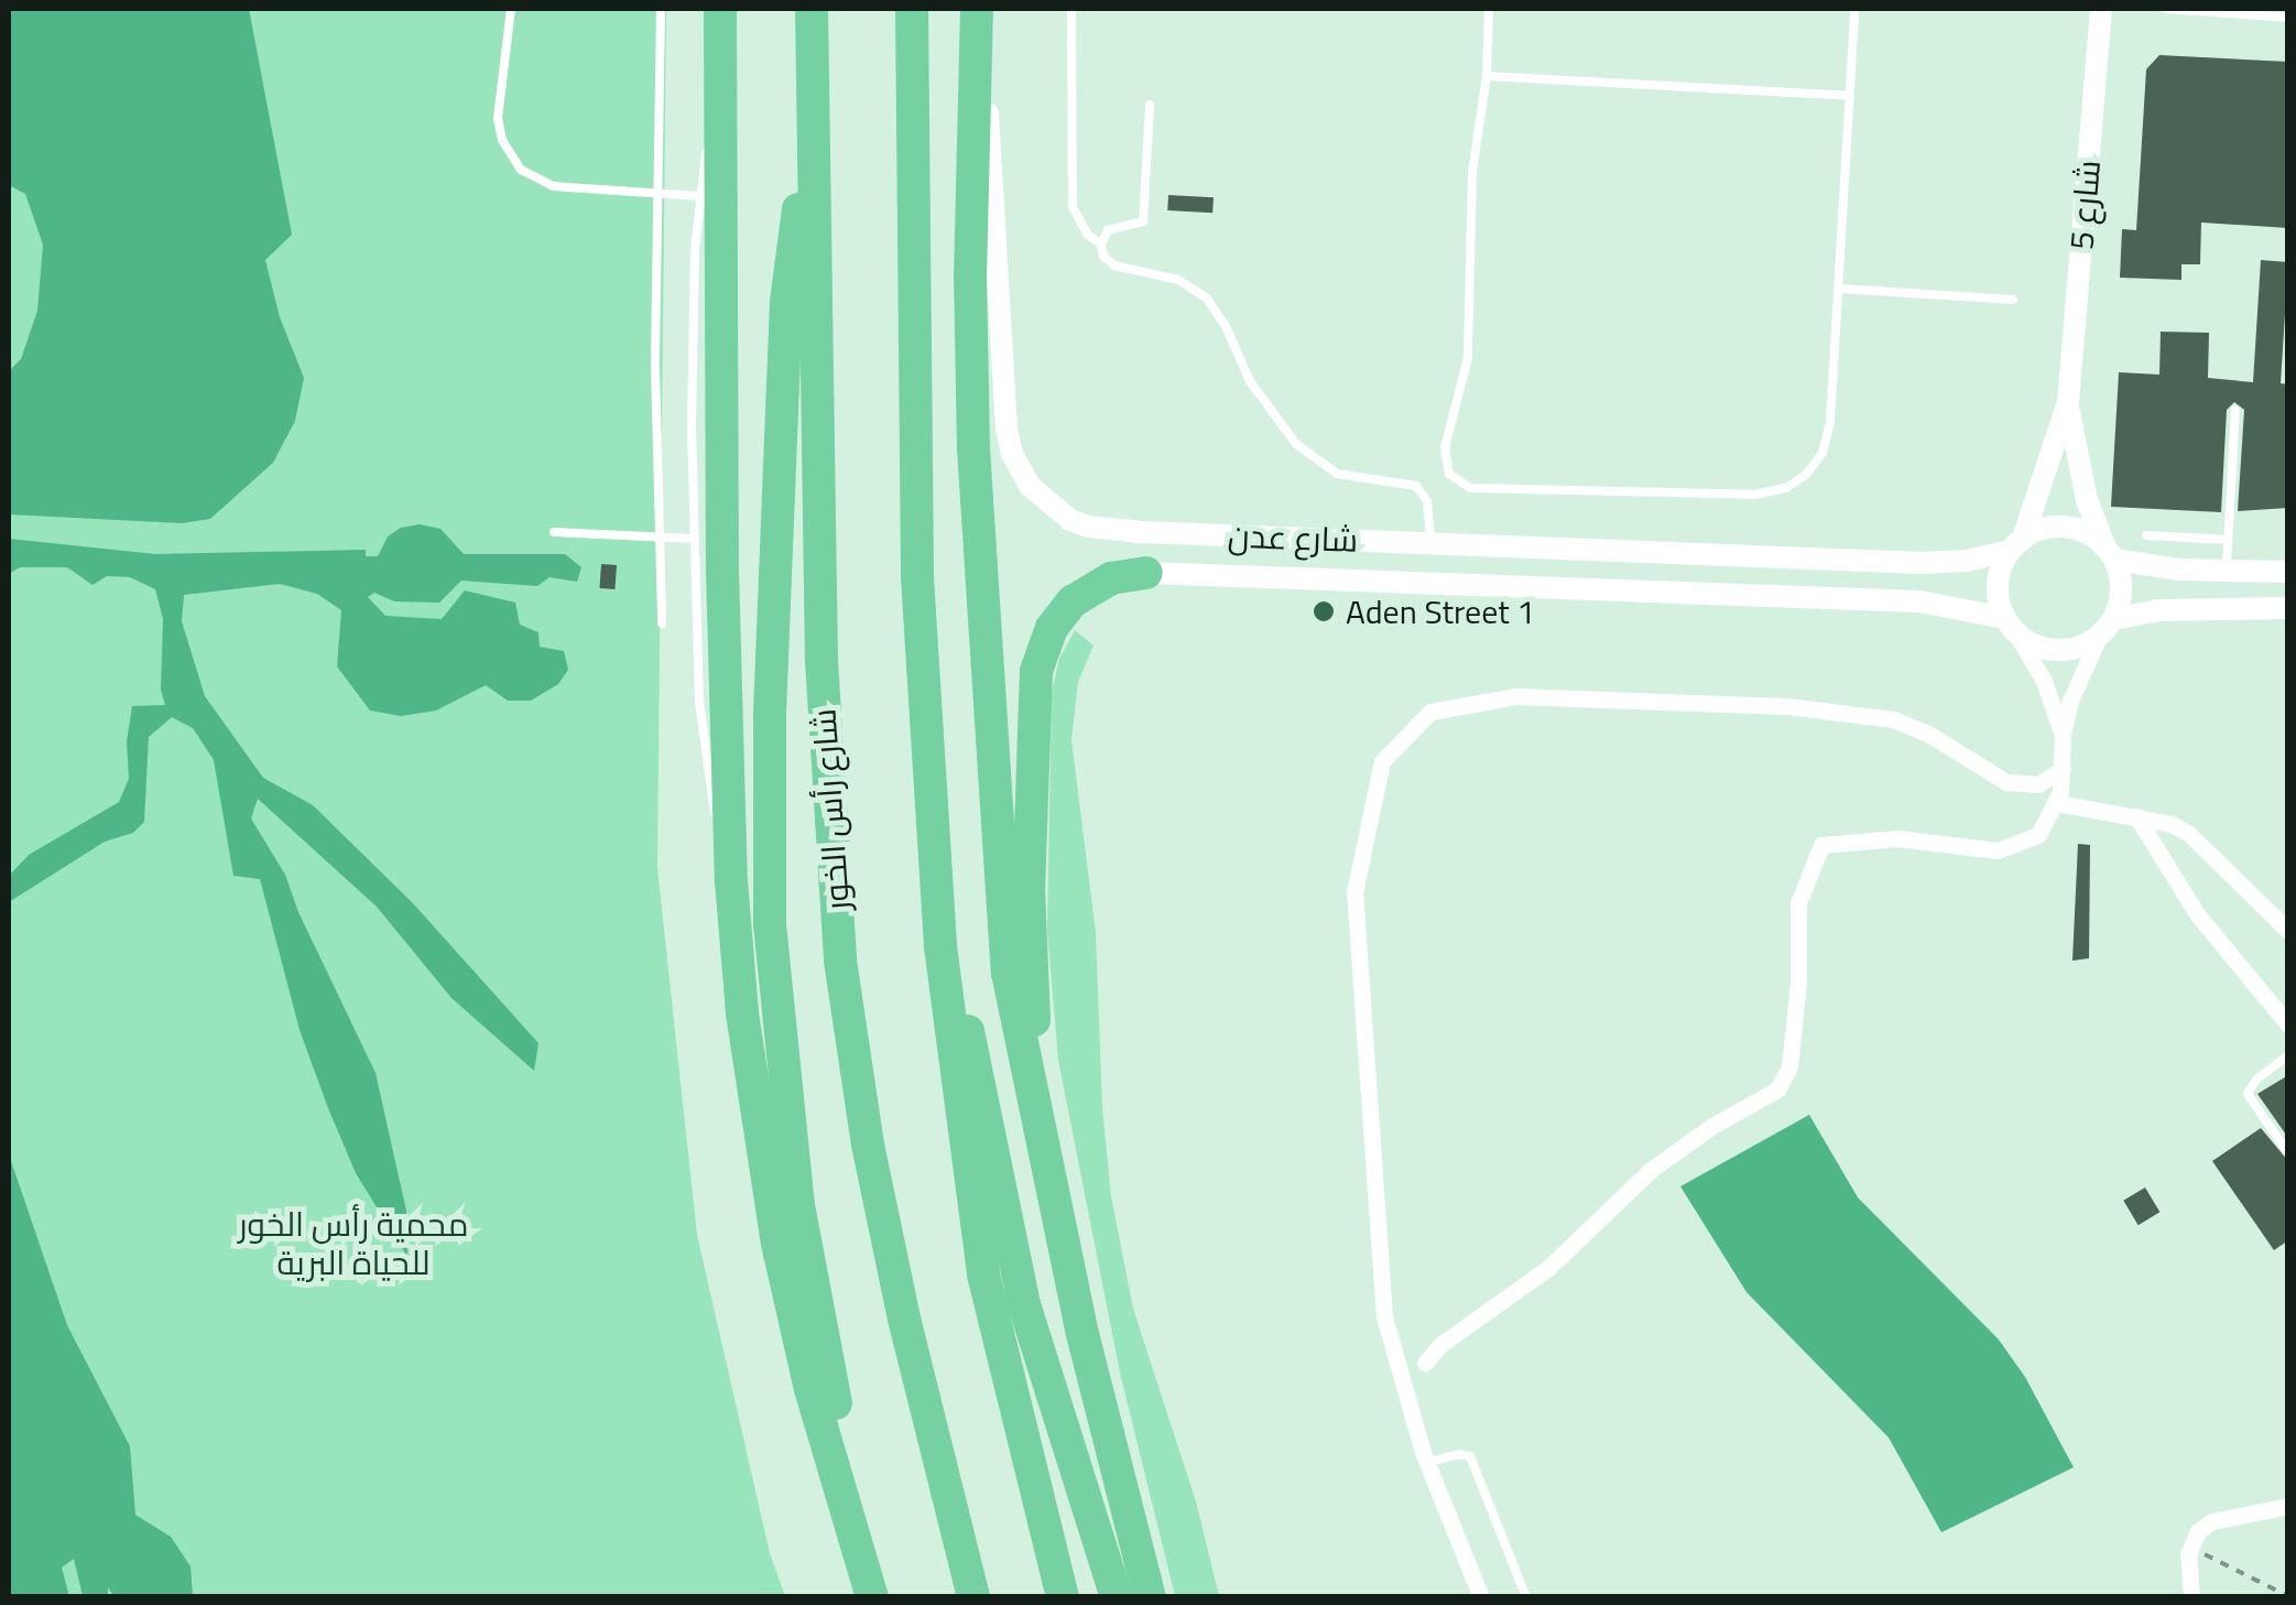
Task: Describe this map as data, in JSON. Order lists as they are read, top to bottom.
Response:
{
  "streets": {
    "highway": ["شارع رأس الخور"],
    "street": ["شارع 5", "شارع عدن"]
  },
  "crossings": [
    ["شارع 5", "شارع عدن"]
  ],
  "parks": ["محمية رأس الخور للحياة البرية"],
  "places": ["Aden Street 1"]
}
